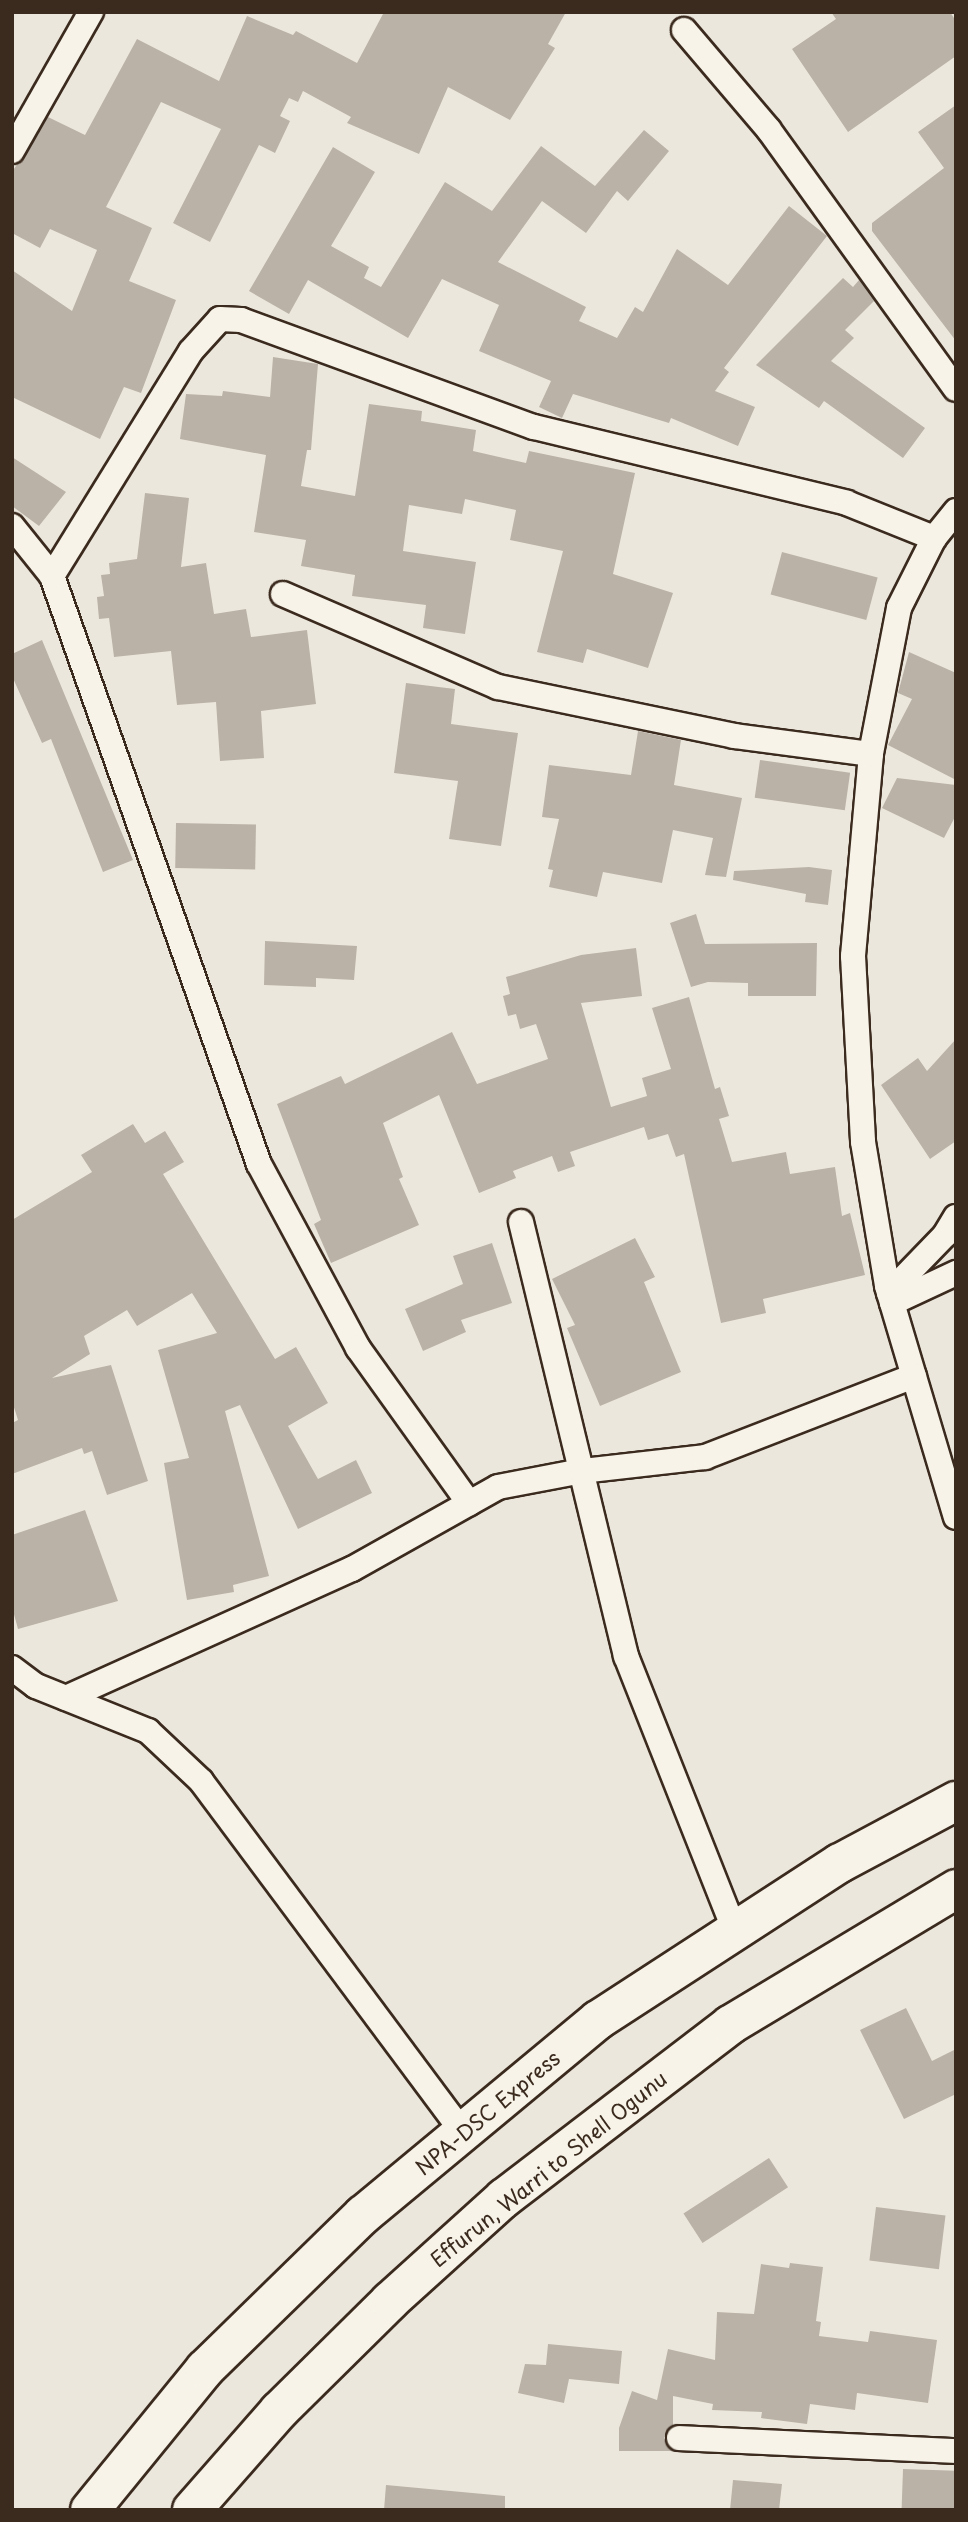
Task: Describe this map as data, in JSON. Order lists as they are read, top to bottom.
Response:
{
  "streets": {
    "main road": ["NPA-DSC Express", "Effurun, Warri to Shell Ogunu"]
  }
}
